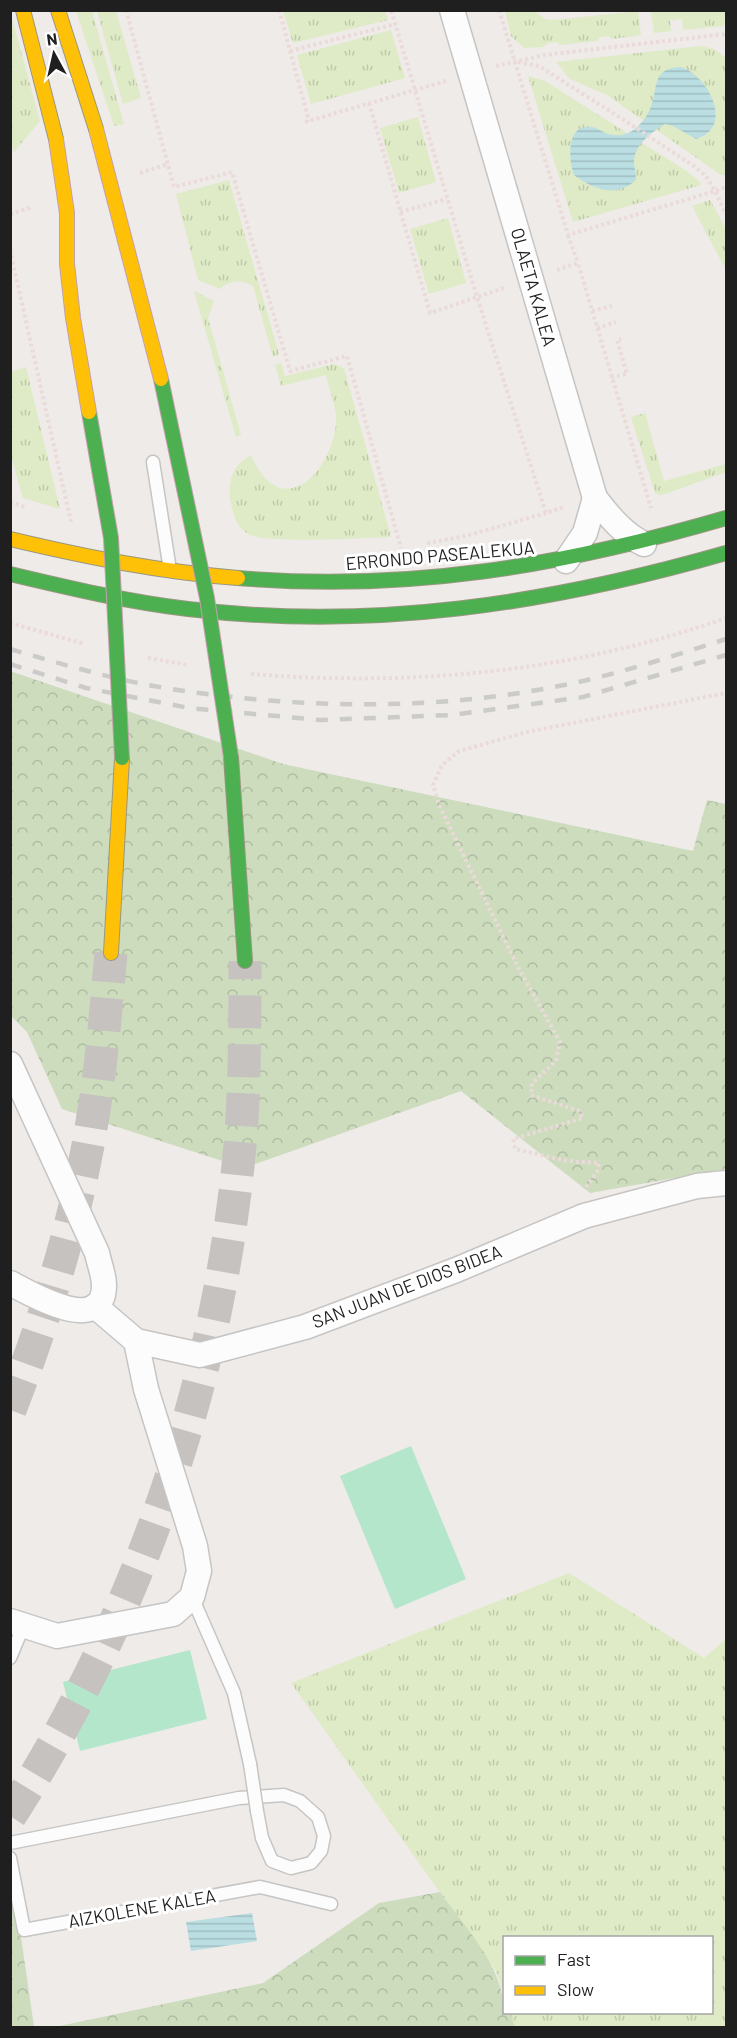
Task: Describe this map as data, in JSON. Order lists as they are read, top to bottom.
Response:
{
  "streets": {
    "main road": ["ERRONDO PASEALEKUA"],
    "street": ["OLAETA KALEA", "SAN JUAN DE DIOS BIDEA"],
    "lane": ["AIZKOLENE KALEA"]
  },
  "crossings": [
    ["OLAETA KALEA", "ERRONDO PASEALEKUA"]
  ],
  "legend": ["Fast", "Slow"],
  "north": "top"
}
